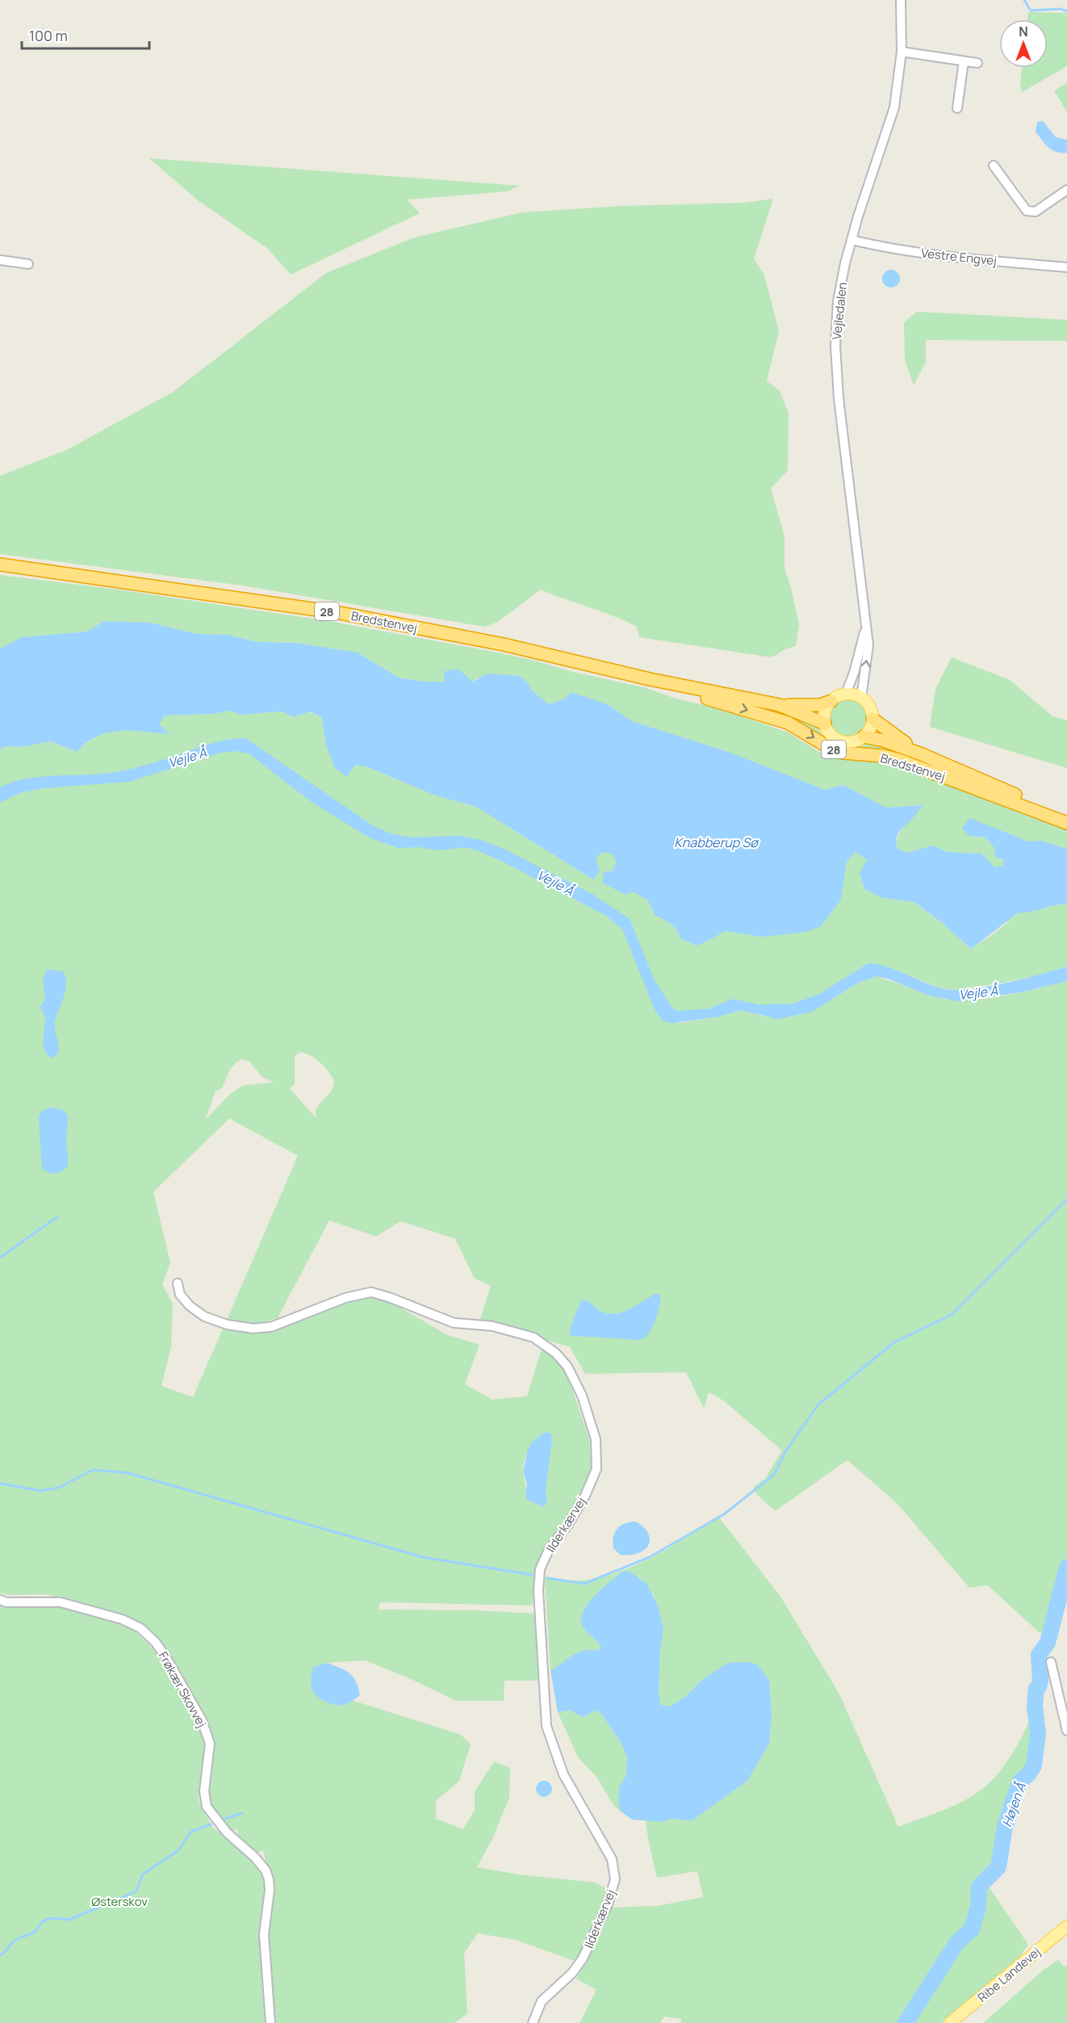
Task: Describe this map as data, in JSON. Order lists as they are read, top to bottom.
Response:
{
  "streets": {
    "highway": ["28", "Bredstenvej"],
    "main road": ["Ribe Landevej"],
    "street": [
      "Vestre Engvej",
      "Vejledalen",
      "Ilderkærvej",
      "Frøkær Skovvej"
    ]
  },
  "crossings": [
    ["Vestre Engvej", "Vejledalen"],
    ["Vejledalen", "28"],
    ["Vejledalen", "Bredstenvej"],
    ["28", "Bredstenvej"]
  ],
  "water": ["Vejle Å", "Knabberup Sø", "Højen Å"],
  "parks": ["Østerskov"],
  "scale_bar": "100 m",
  "north": "top"
}
